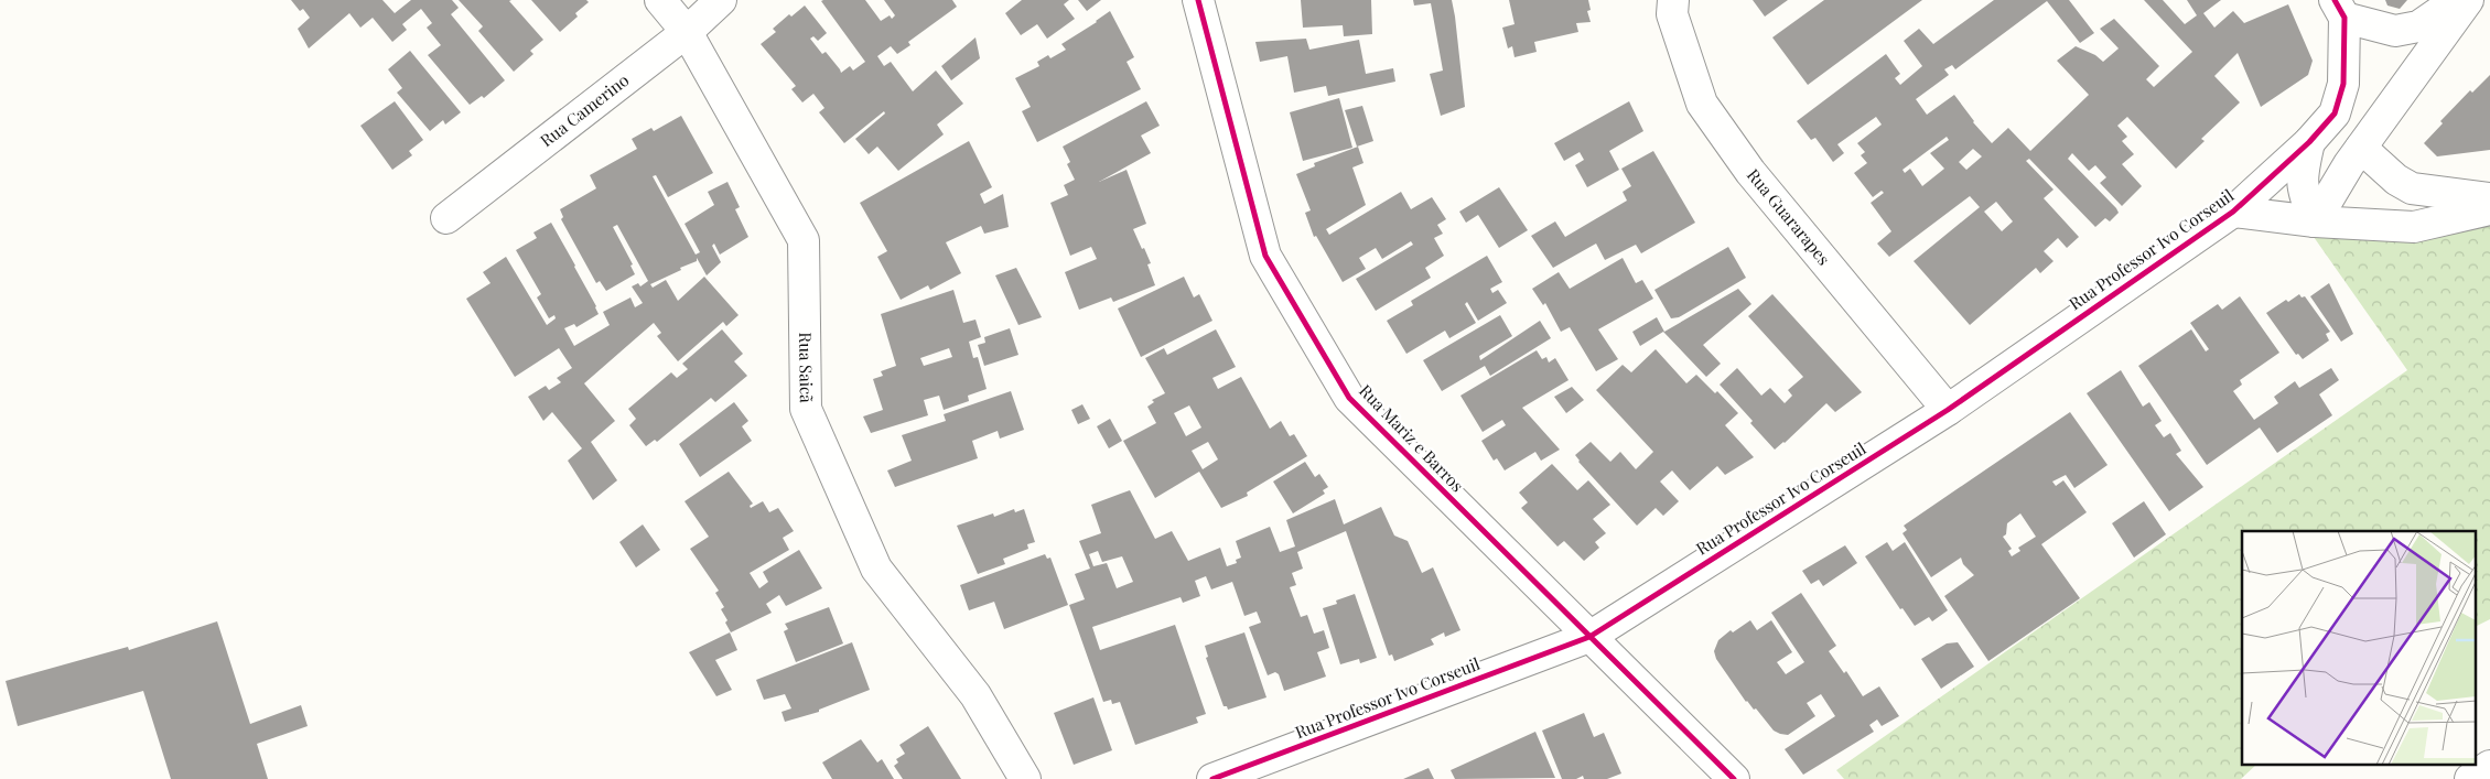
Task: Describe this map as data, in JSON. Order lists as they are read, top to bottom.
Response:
{
  "streets": {
    "street": [
      "Rua Camerino",
      "Rua Guararapes",
      "Rua Professor Ivo Corseuil",
      "Rua Saicã",
      "Rua Mariz e Barros"
    ]
  },
  "crossings": [
    ["Rua Camerino", "Rua Saicã"],
    ["Rua Guararapes", "Rua Professor Ivo Corseuil"],
    ["Rua Professor Ivo Corseuil", "Rua Mariz e Barros"]
  ]
}
